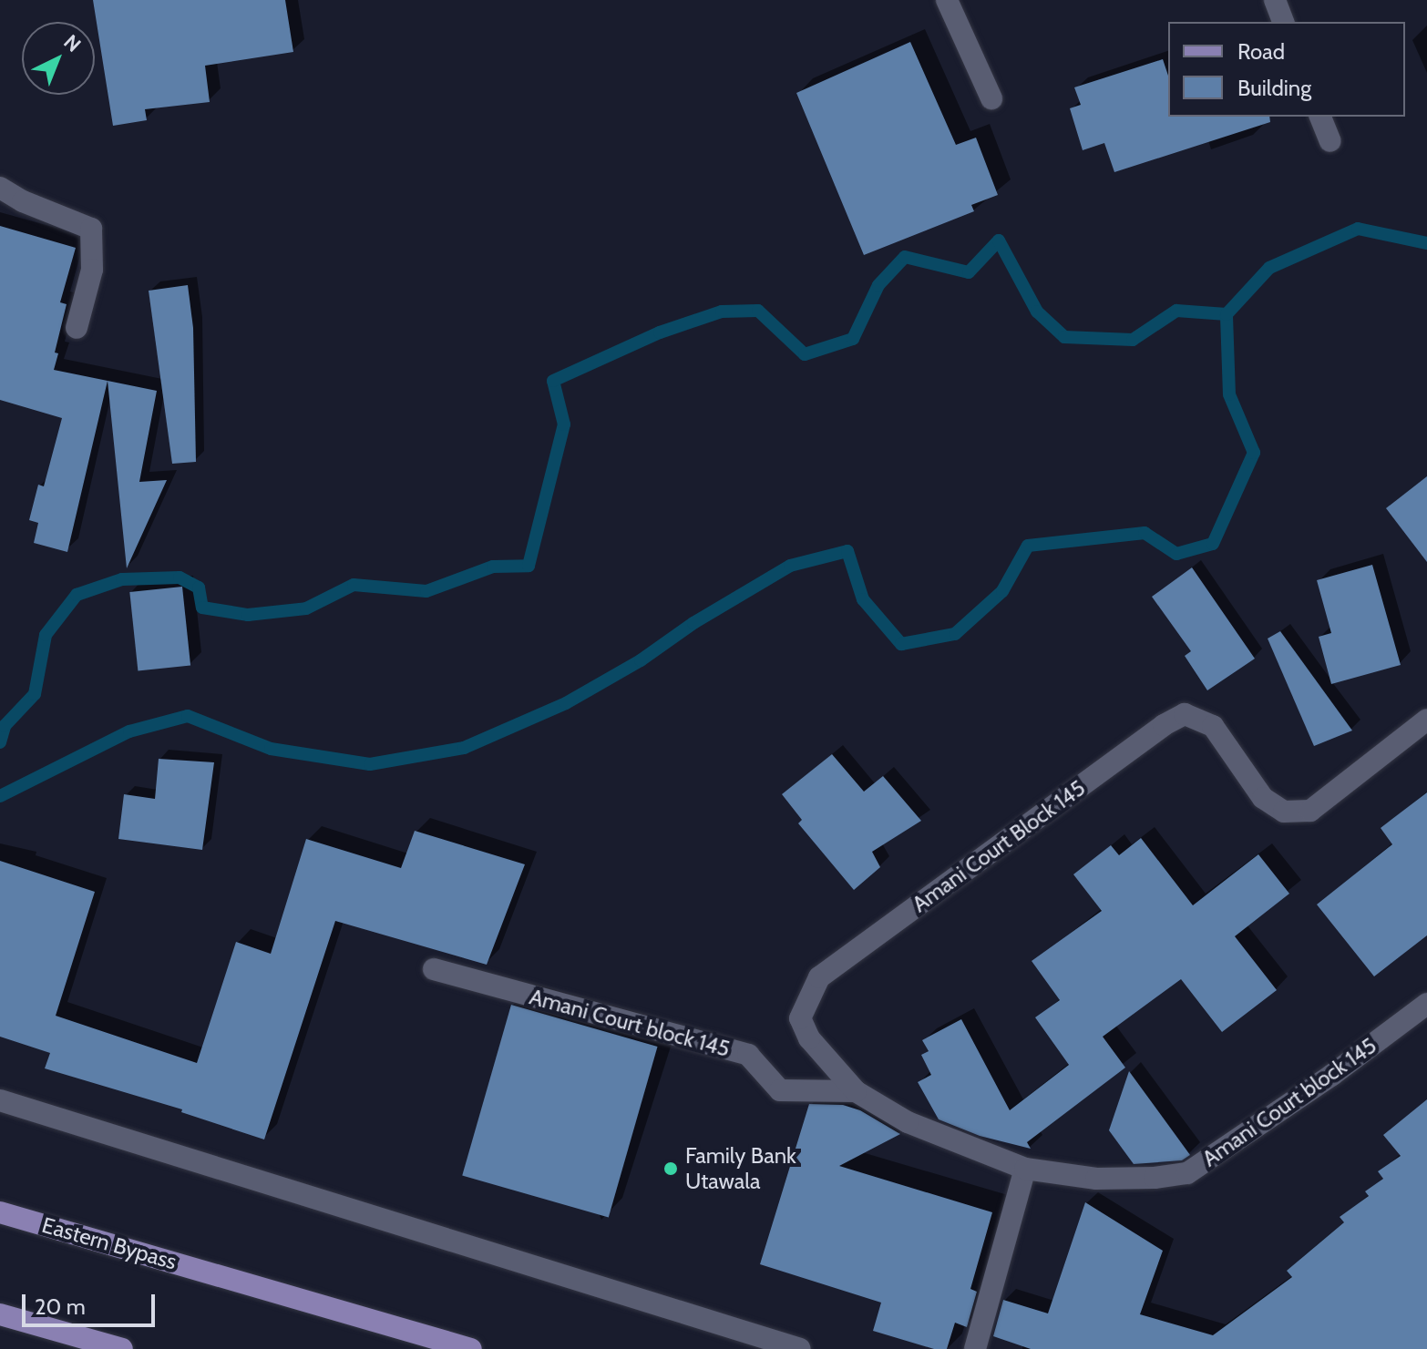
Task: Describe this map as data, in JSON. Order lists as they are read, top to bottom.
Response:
{
  "streets": {
    "main road": ["Eastern Bypass"],
    "street": ["Amani Court Block 145", "Amani Court block 145"]
  },
  "crossings": [
    ["Amani Court Block 145", "Amani Court block 145"]
  ],
  "places": ["Family Bank Utawala"],
  "legend": ["Road", "Building"],
  "scale_bar": "20 m",
  "north": "top right"
}
